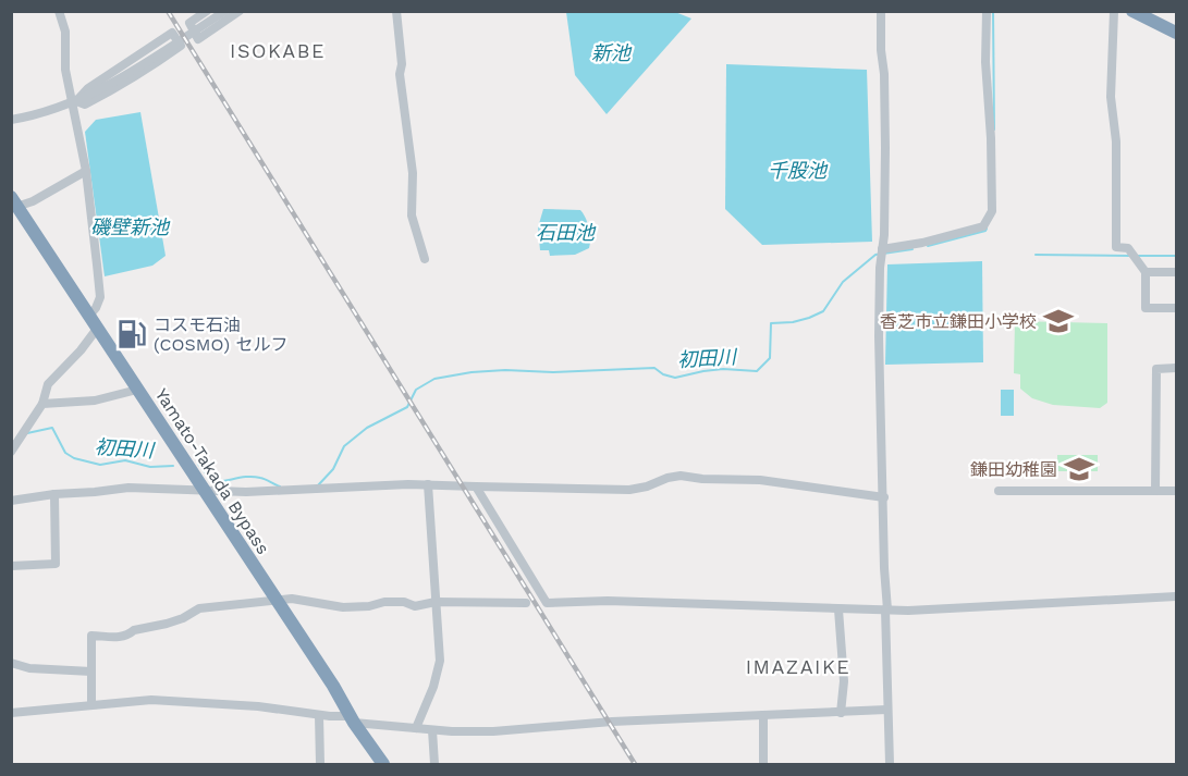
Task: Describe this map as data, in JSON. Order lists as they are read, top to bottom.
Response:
{
  "streets": {
    "highway": ["Yamato-Takada Bypass"]
  },
  "districts": ["ISOKABE", "IMAZAIKE"],
  "water": [
    "新池",
    "千股池",
    "磯壁新池",
    "石田池",
    "初田川"
  ],
  "places": {
    "school or university": ["香芝市立鎌田小学校", "鎌田幼稚園"],
    "fuel station": ["コスモ石油 (COSMO) セルフ"]
  }
}
